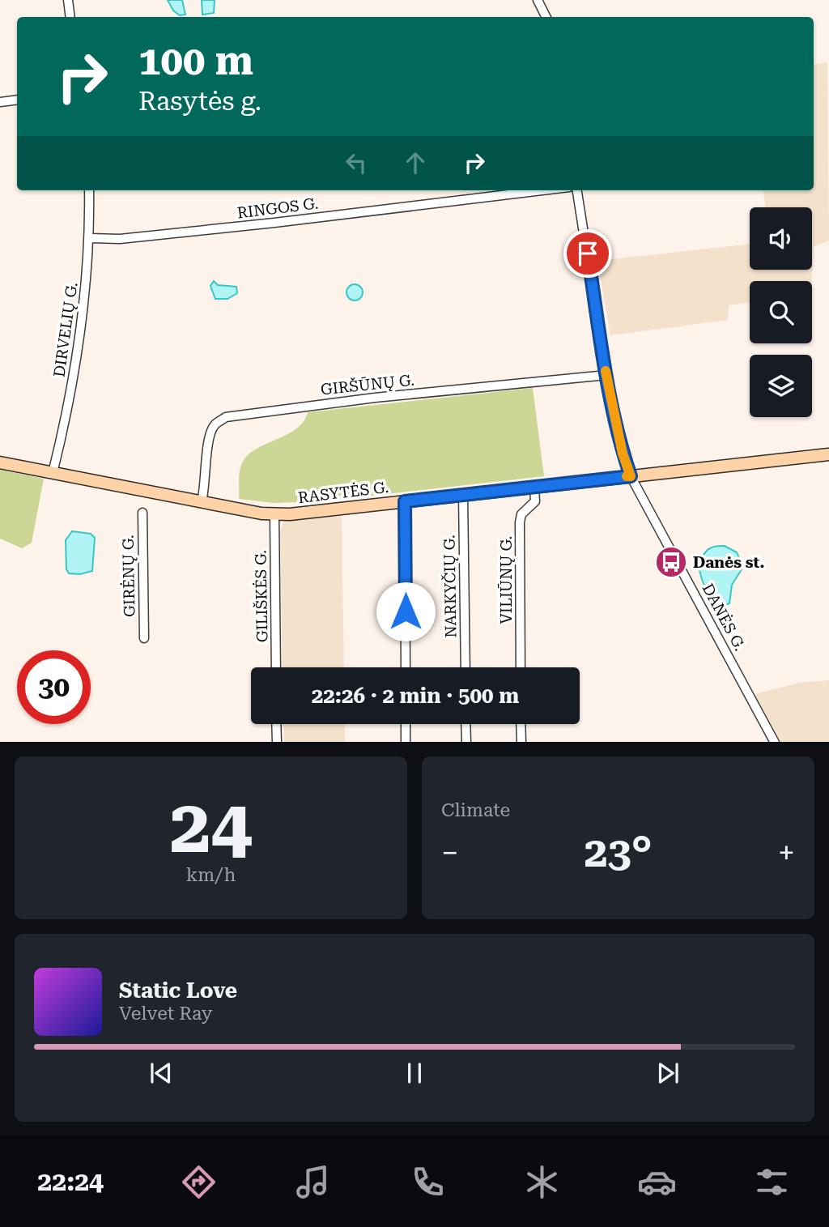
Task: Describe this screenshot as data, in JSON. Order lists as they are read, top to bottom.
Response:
{
  "streets": {
    "main road": ["RASYTĖS G."],
    "street": [
      "RINGOS G.",
      "DIRVELIŲ G.",
      "GIRŠŪNŲ G.",
      "GIRĖNŲ G.",
      "VILIŪNŲ G.",
      "NARKYČIŲ G.",
      "GILIŠKĖS G.",
      "DANĖS G."
    ]
  },
  "crossings": [
    ["RINGOS G.", "DIRVELIŲ G."],
    ["DIRVELIŲ G.", "RASYTĖS G."],
    ["GIRŠŪNŲ G.", "RASYTĖS G."],
    ["GIRŠŪNŲ G.", "DANĖS G."],
    ["RASYTĖS G.", "VILIŪNŲ G."],
    ["RASYTĖS G.", "NARKYČIŲ G."],
    ["RASYTĖS G.", "GILIŠKĖS G."],
    ["RASYTĖS G.", "DANĖS G."]
  ],
  "places": {
    "bus stop": ["Danės st."]
  },
  "page": {
    "turn": ["100 m", "Rasytės g."],
    "limit": "30",
    "trip": "22:26 · 2 min · 500 m",
    "tile": [
      ["24", "km/h"],
      "Climate"
    ],
    "heat": ["−", "23°", "+"],
    "song": ["Static Love", "Velvet Ray"],
    "tabs": "22:24"
  }
}
